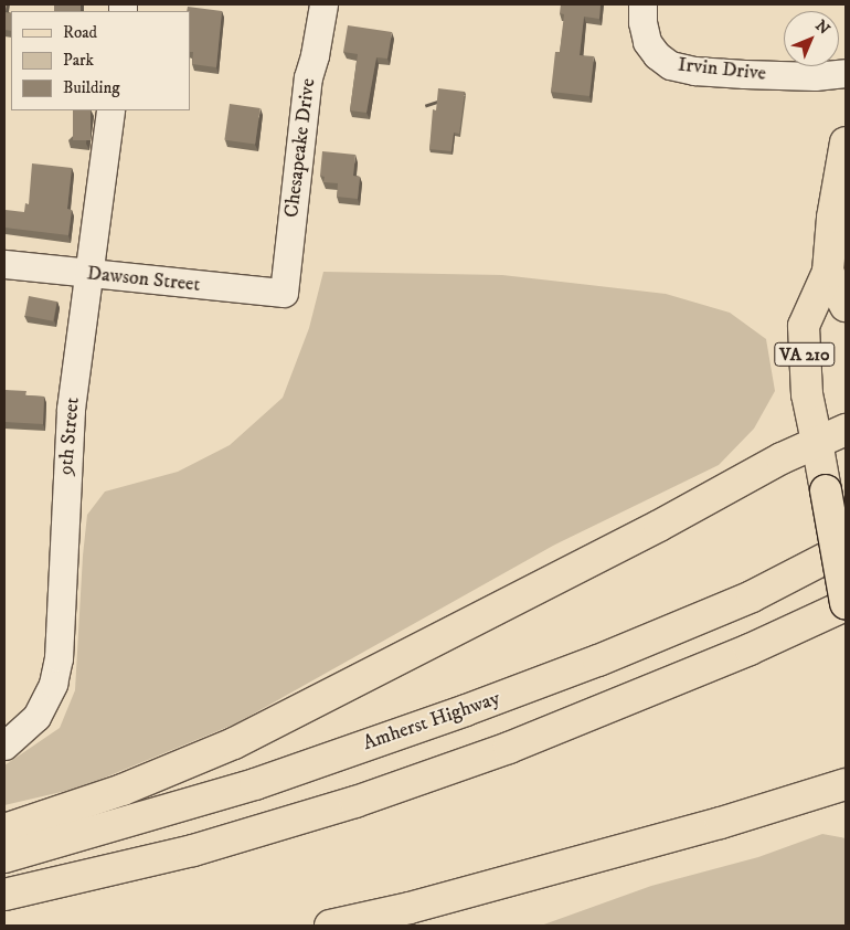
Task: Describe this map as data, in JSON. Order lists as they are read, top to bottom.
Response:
{
  "streets": {
    "main road": ["VA 210", "Amherst Highway"],
    "street": [
      "Irvin Drive",
      "Chesapeake Drive",
      "Dawson Street",
      "9th Street"
    ]
  },
  "crossings": [
    ["Chesapeake Drive", "Dawson Street"],
    ["Dawson Street", "9th Street"]
  ],
  "legend": ["Road", "Park", "Building"],
  "north": "top right"
}
